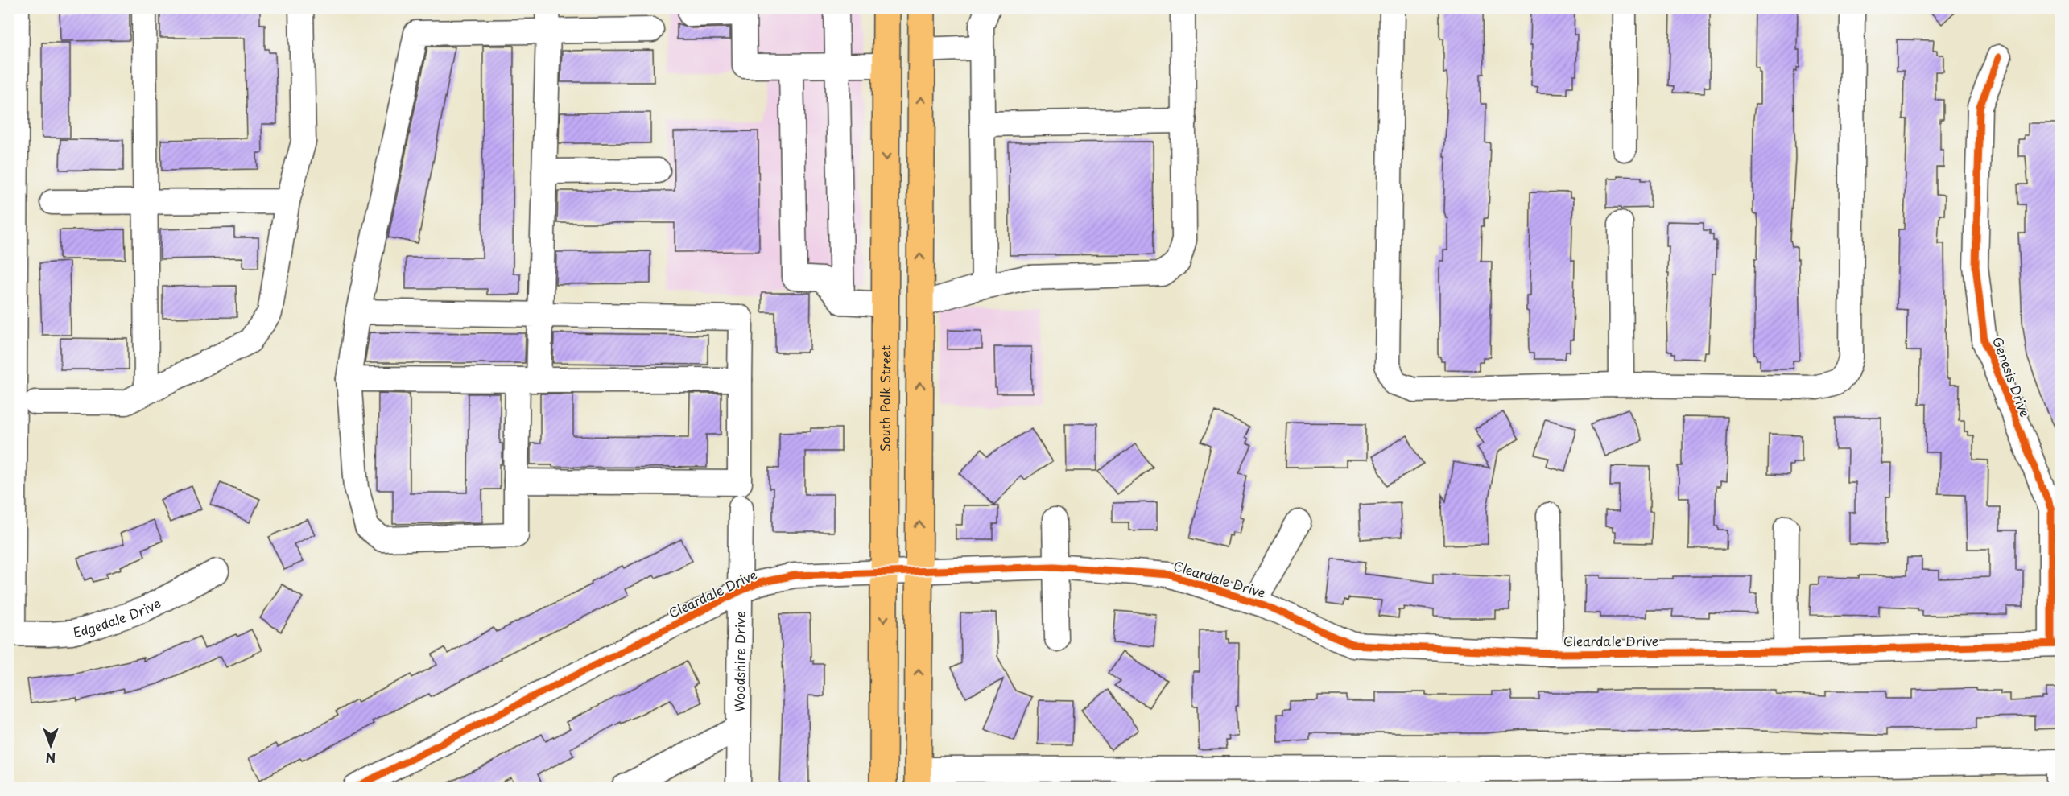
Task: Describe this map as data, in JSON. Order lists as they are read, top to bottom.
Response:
{
  "streets": {
    "main road": ["South Polk Street"],
    "street": [
      "Genesis Drive",
      "Cleardale Drive",
      "Edgedale Drive",
      "Woodshire Drive"
    ]
  },
  "crossings": [
    ["Genesis Drive", "Cleardale Drive"],
    ["South Polk Street", "Cleardale Drive"],
    ["Cleardale Drive", "Woodshire Drive"]
  ],
  "north": "bottom"
}
